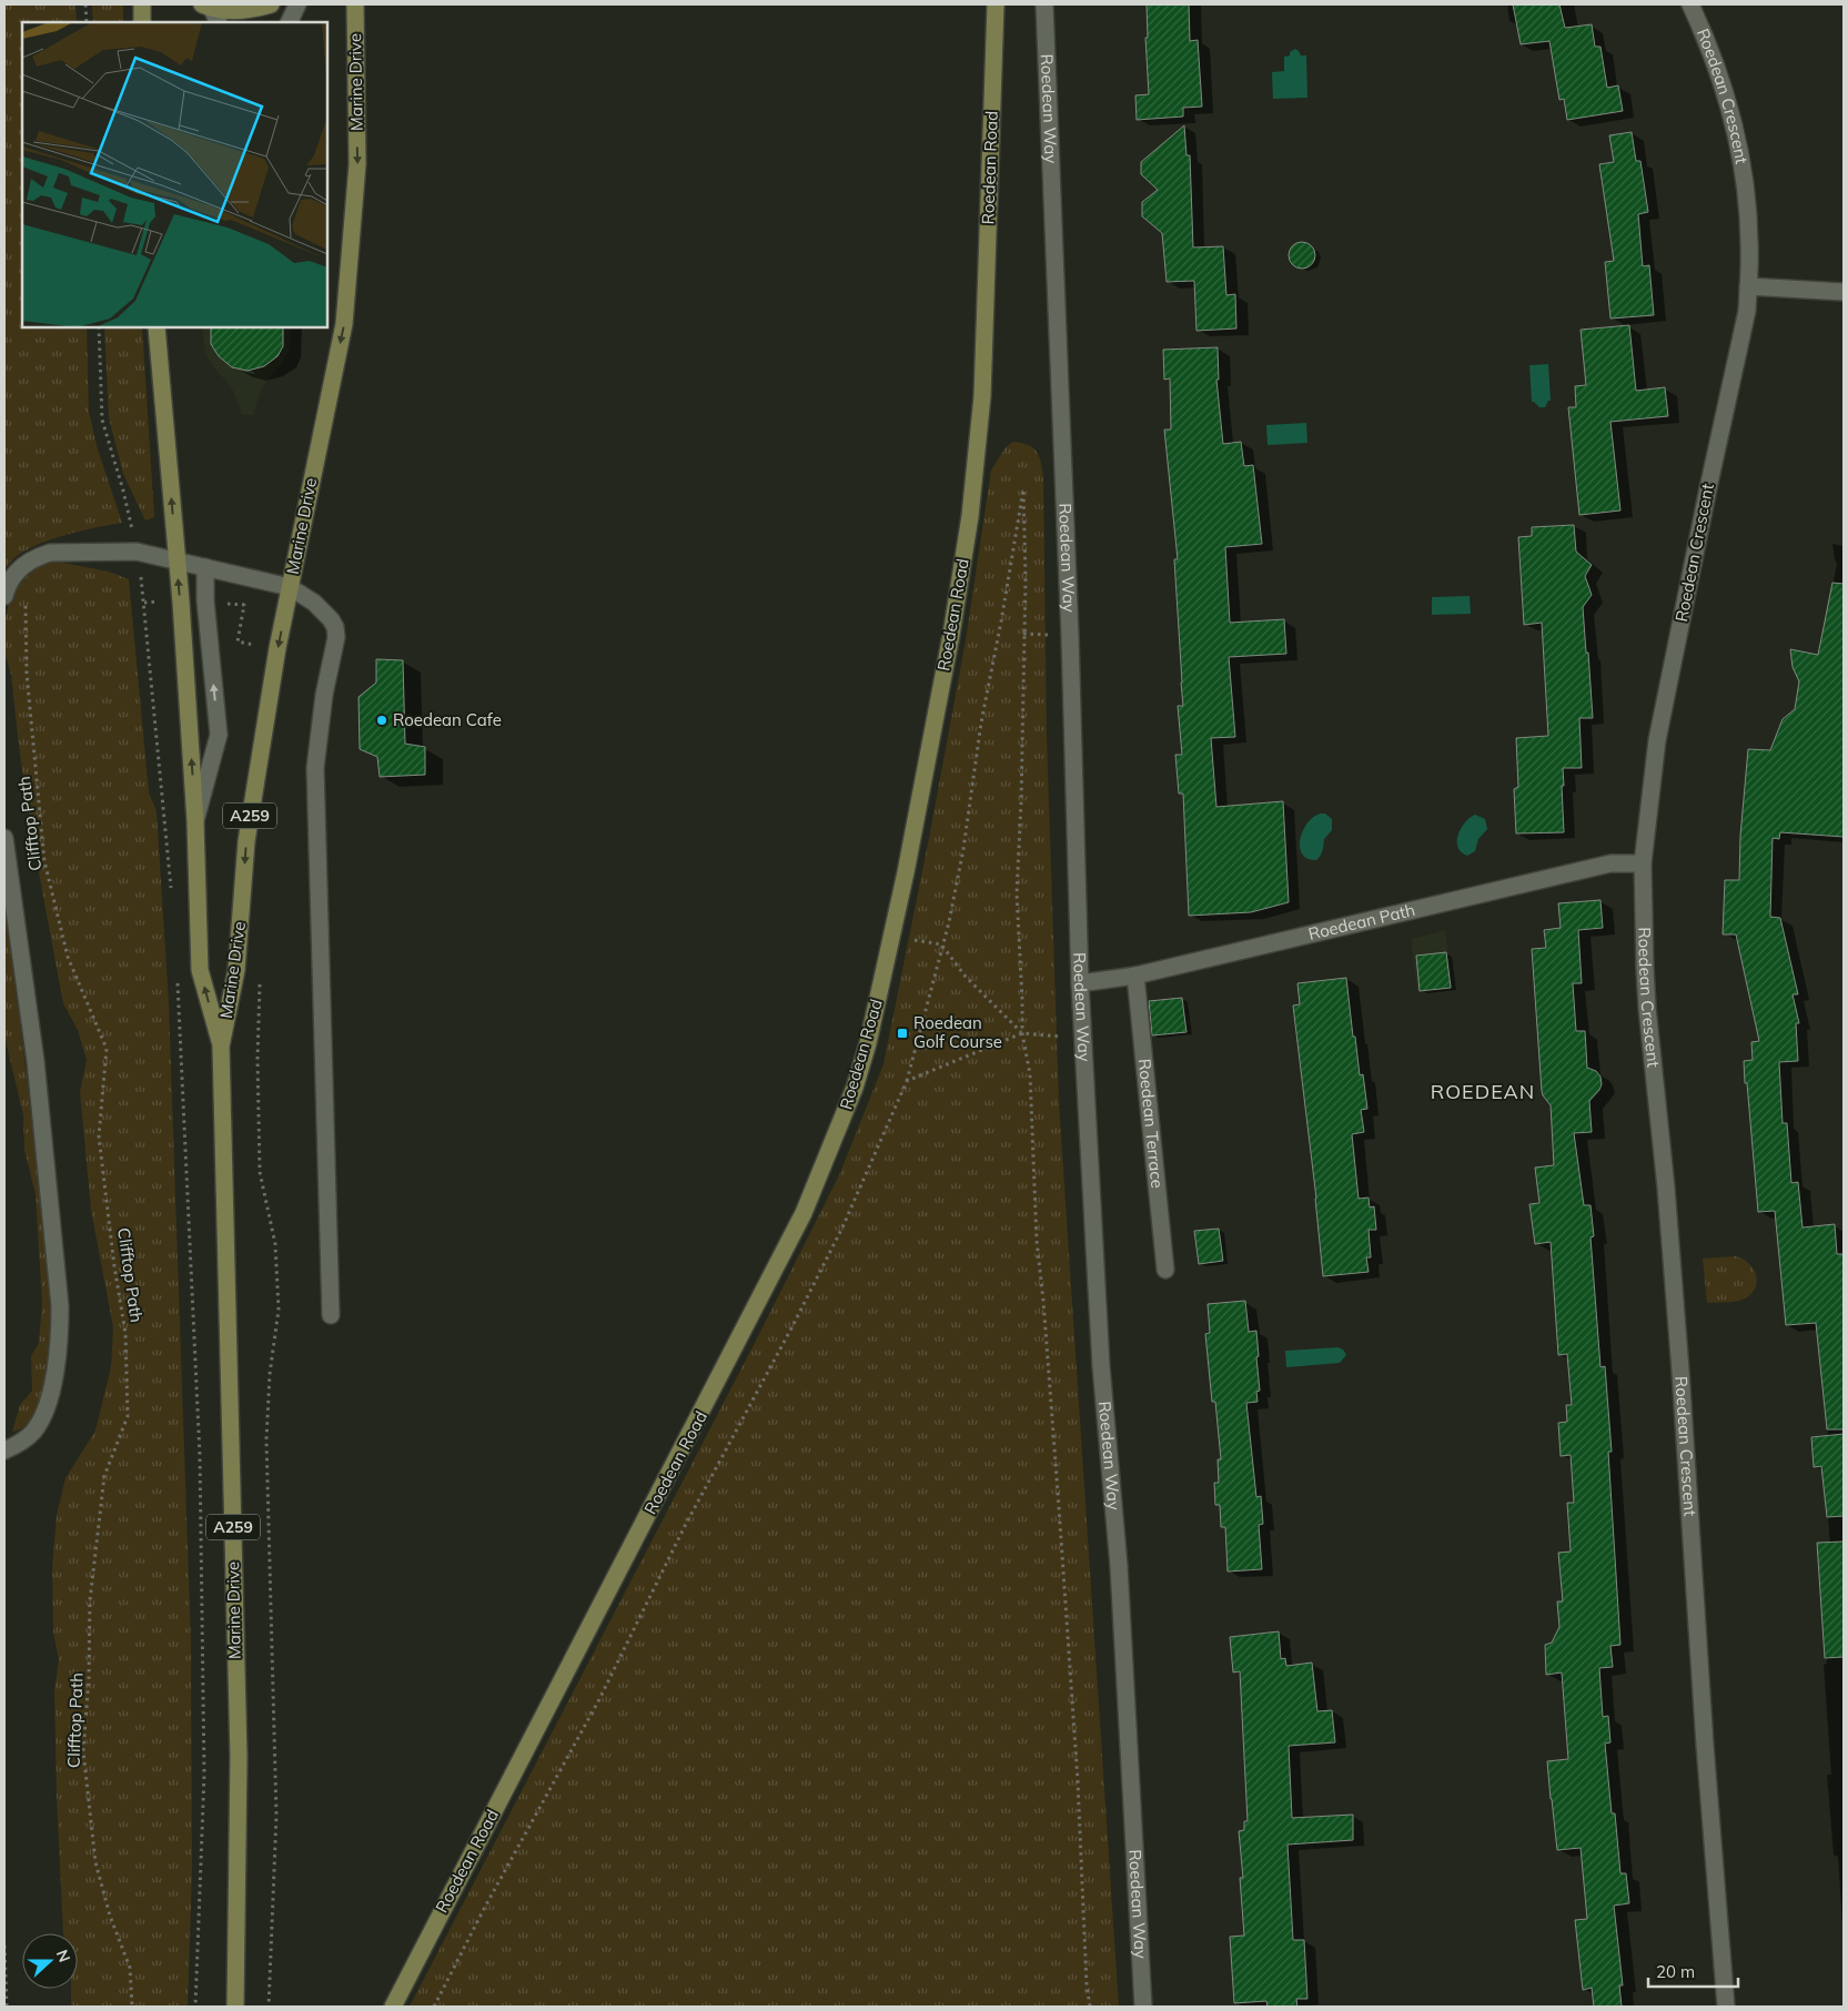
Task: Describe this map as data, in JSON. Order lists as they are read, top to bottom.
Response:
{
  "streets": {
    "main road": ["Marine Drive", "Roedean Road", "A259"],
    "street": [
      "Roedean Crescent",
      "Roedean Way",
      "Roedean Path",
      "Roedean Terrace"
    ],
    "path": ["Clifftop Path"]
  },
  "crossings": [
    ["Roedean Crescent", "Roedean Path"],
    ["Roedean Way", "Roedean Path"],
    ["Roedean Path", "Roedean Terrace"]
  ],
  "districts": ["ROEDEAN"],
  "places": {
    "other": ["Roedean Cafe"],
    "transit": ["Roedean Golf Course"]
  },
  "scale_bar": "20 m",
  "north": "right"
}
